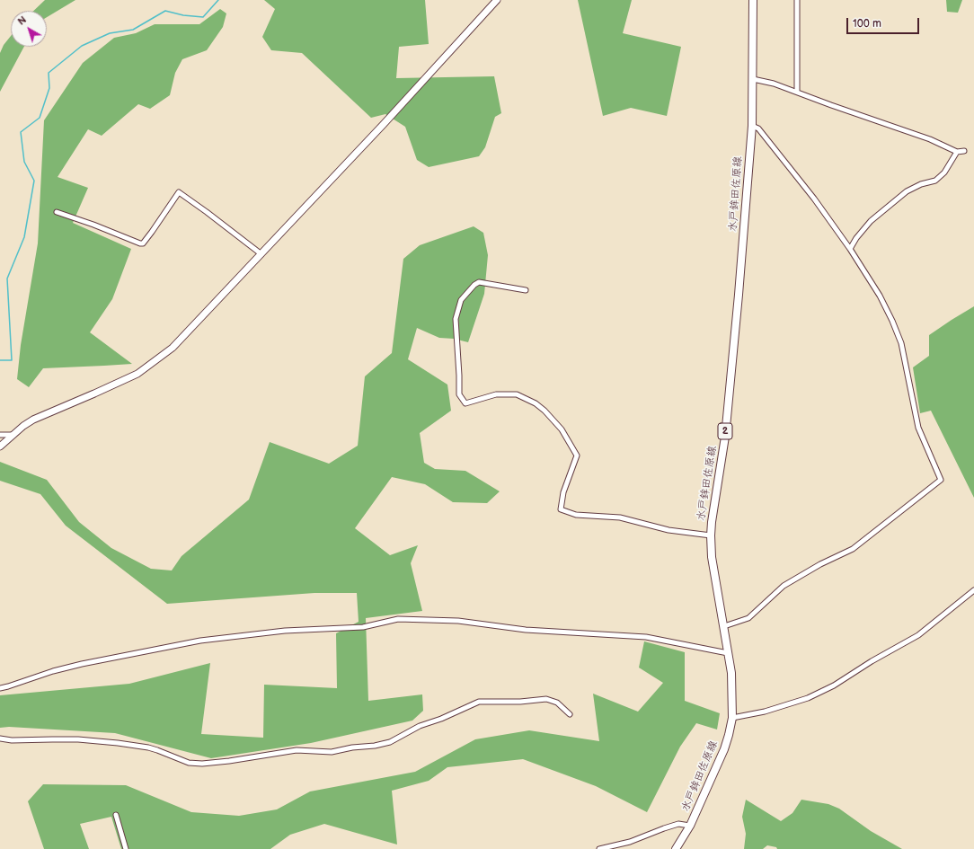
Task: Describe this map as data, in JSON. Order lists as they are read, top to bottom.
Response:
{
  "streets": {
    "main road": ["水戸鉾田佐原線", "2"]
  },
  "scale_bar": "100 m",
  "north": "top left"
}
